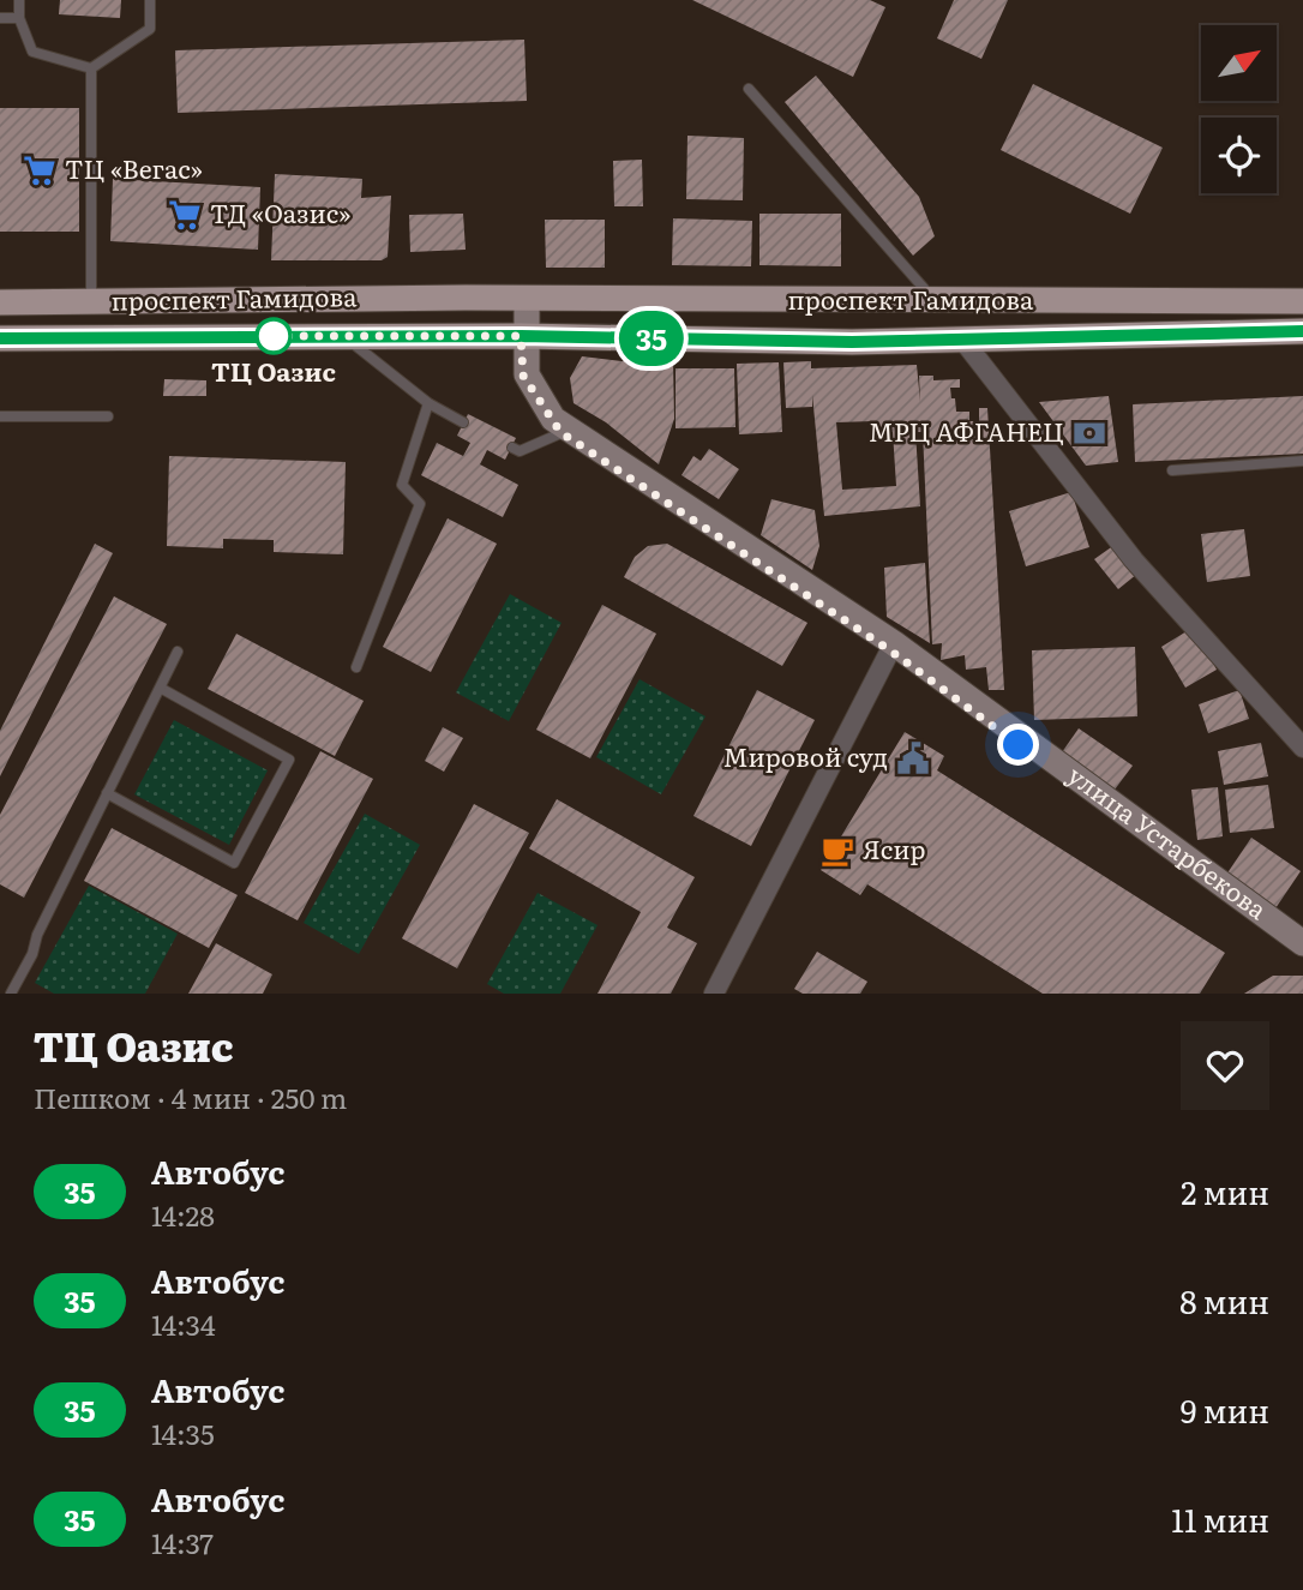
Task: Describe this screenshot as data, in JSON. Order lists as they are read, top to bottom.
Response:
{
  "streets": {
    "main road": ["проспект Гамидова", "улица Устарбекова"]
  },
  "places": {
    "supermarket": ["ТЦ «Вегас»", "ТД «Оазис»"],
    "other": ["ТЦ Оазис"],
    "bank": ["МРЦ АФГАНЕЦ"],
    "public building": ["Мировой суд"],
    "cafe": ["Ясир"]
  },
  "lines": ["bus line 35"],
  "north": "top right",
  "page": {
    "on_map": "35",
    "heading": ["ТЦ Оазис", "Пешком · 4 мин · 250 m"],
    "list": [
      {
        "mark": "35",
        "name": "Автобус",
        "note": "14:28",
        "value": "2 мин"
      },
      {
        "mark": "35",
        "name": "Автобус",
        "note": "14:34",
        "value": "8 мин"
      },
      {
        "mark": "35",
        "name": "Автобус",
        "note": "14:35",
        "value": "9 мин"
      },
      {
        "mark": "35",
        "name": "Автобус",
        "note": "14:37",
        "value": "11 мин"
      }
    ]
  }
}
